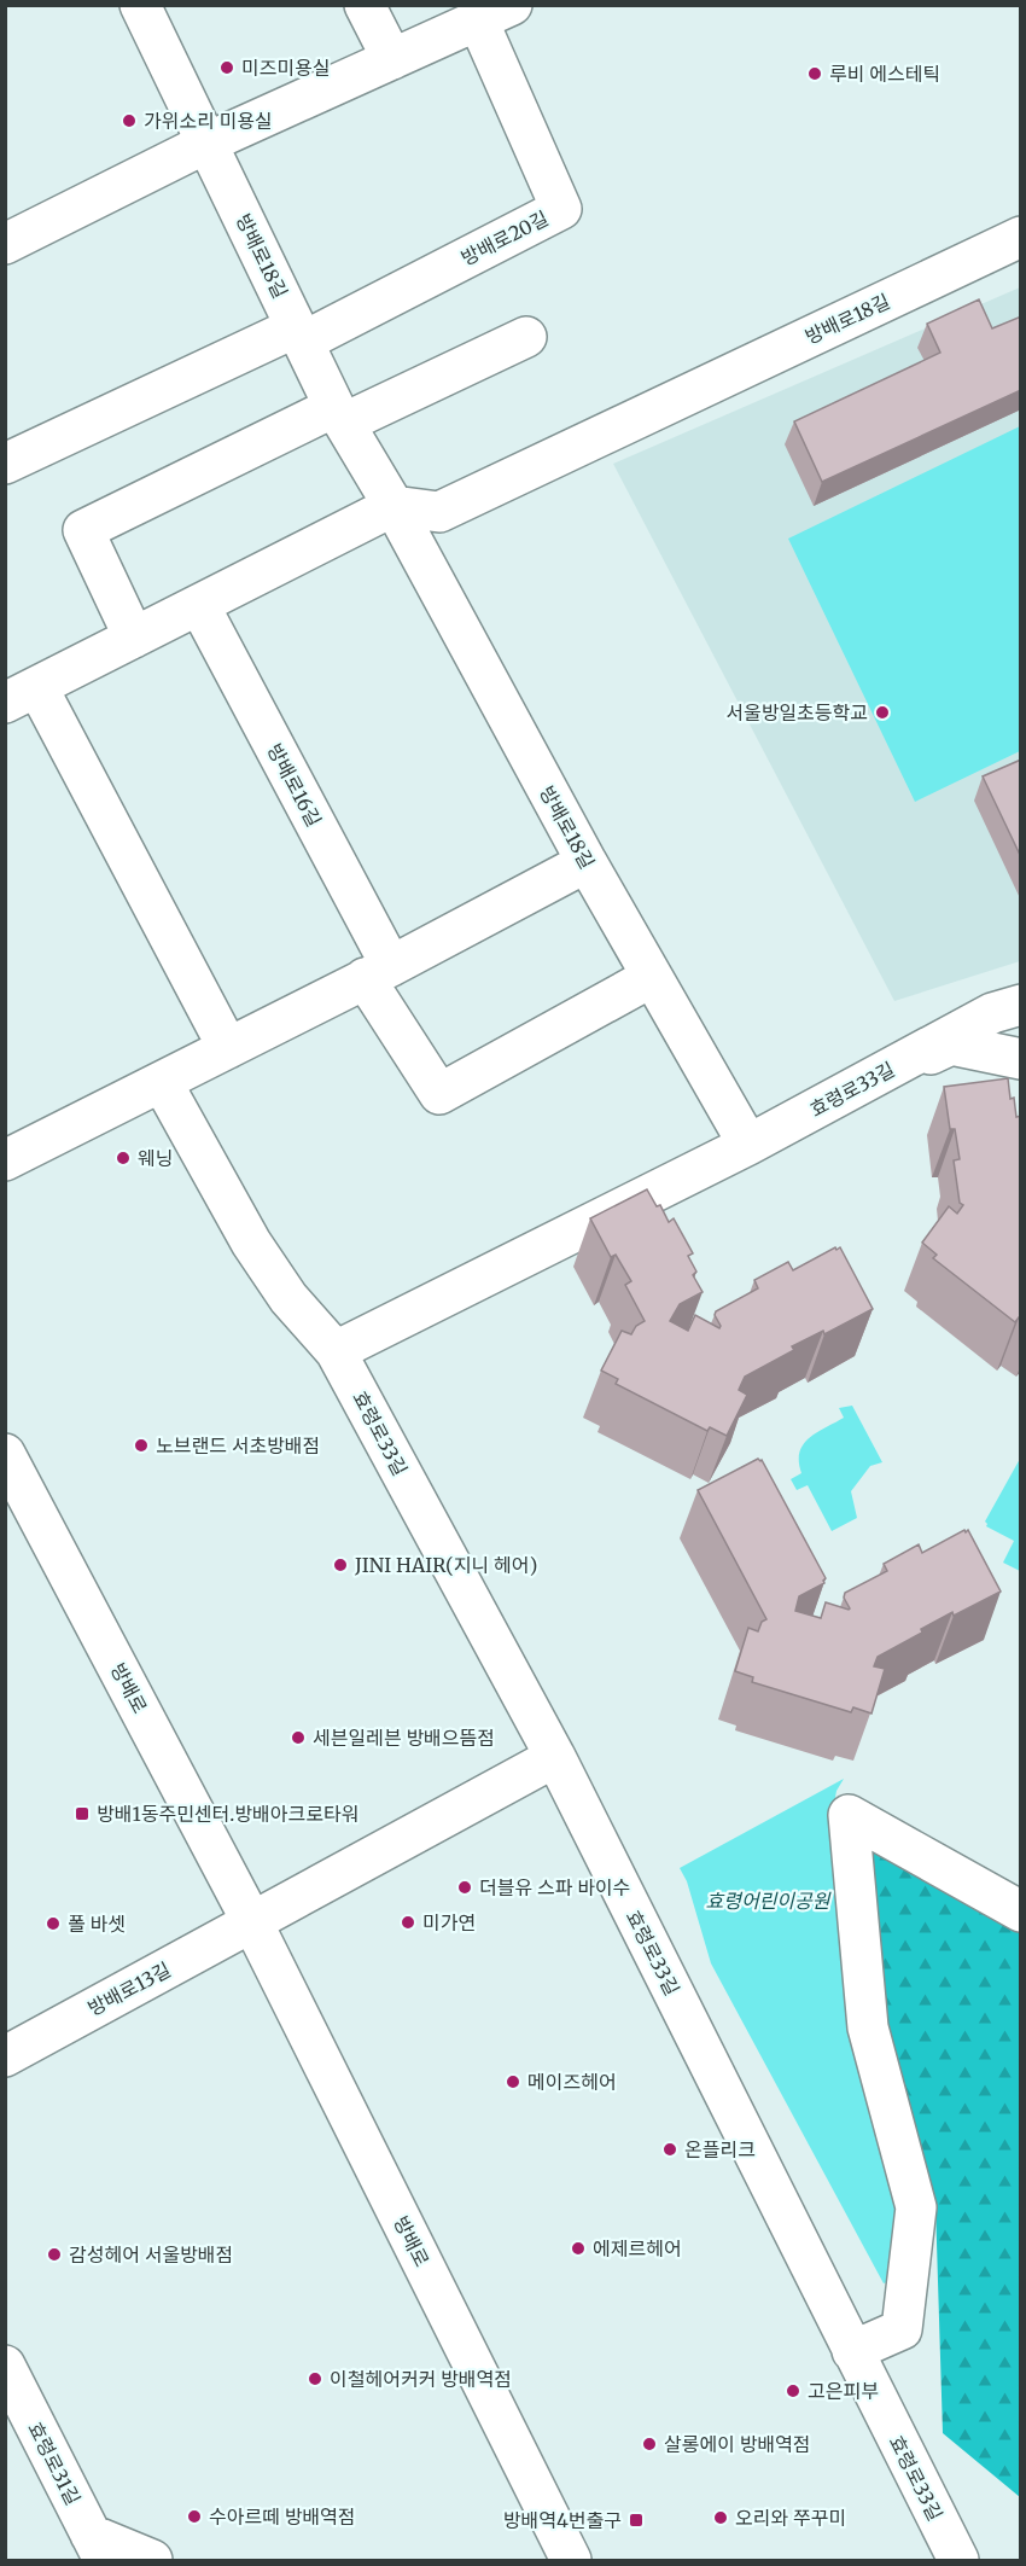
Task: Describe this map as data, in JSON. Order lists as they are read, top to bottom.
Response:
{
  "streets": {
    "street": [
      "방배로20길",
      "방배로18길",
      "방배로16길",
      "효령로33길",
      "방배로",
      "방배로13길",
      "효령로31길"
    ]
  },
  "crossings": [
    ["방배로20길", "방배로18길"],
    ["방배로18길", "방배로16길"],
    ["방배로18길", "효령로33길"],
    ["방배로", "방배로13길"]
  ],
  "parks": ["효령어린이공원"],
  "places": {
    "other": [
      "미즈미용실",
      "루비 에스테틱",
      "가위소리 미용실",
      "서울방일초등학교",
      "웨닝",
      "노브랜드 서초방배점",
      "JINI HAIR(지니 헤어)",
      "세븐일레븐 방배으뜸점",
      "더블유 스파 바이수",
      "미가연",
      "폴 바셋",
      "메이즈헤어",
      "온플리크",
      "에제르헤어",
      "감성헤어 서울방배점",
      "이철헤어커커 방배역점",
      "고은피부",
      "살롱에이 방배역점",
      "수아르떼 방배역점",
      "오리와 쭈꾸미"
    ],
    "transit": ["방배1동주민센터.방배아크로타워", "방배역4번출구"]
  }
}
